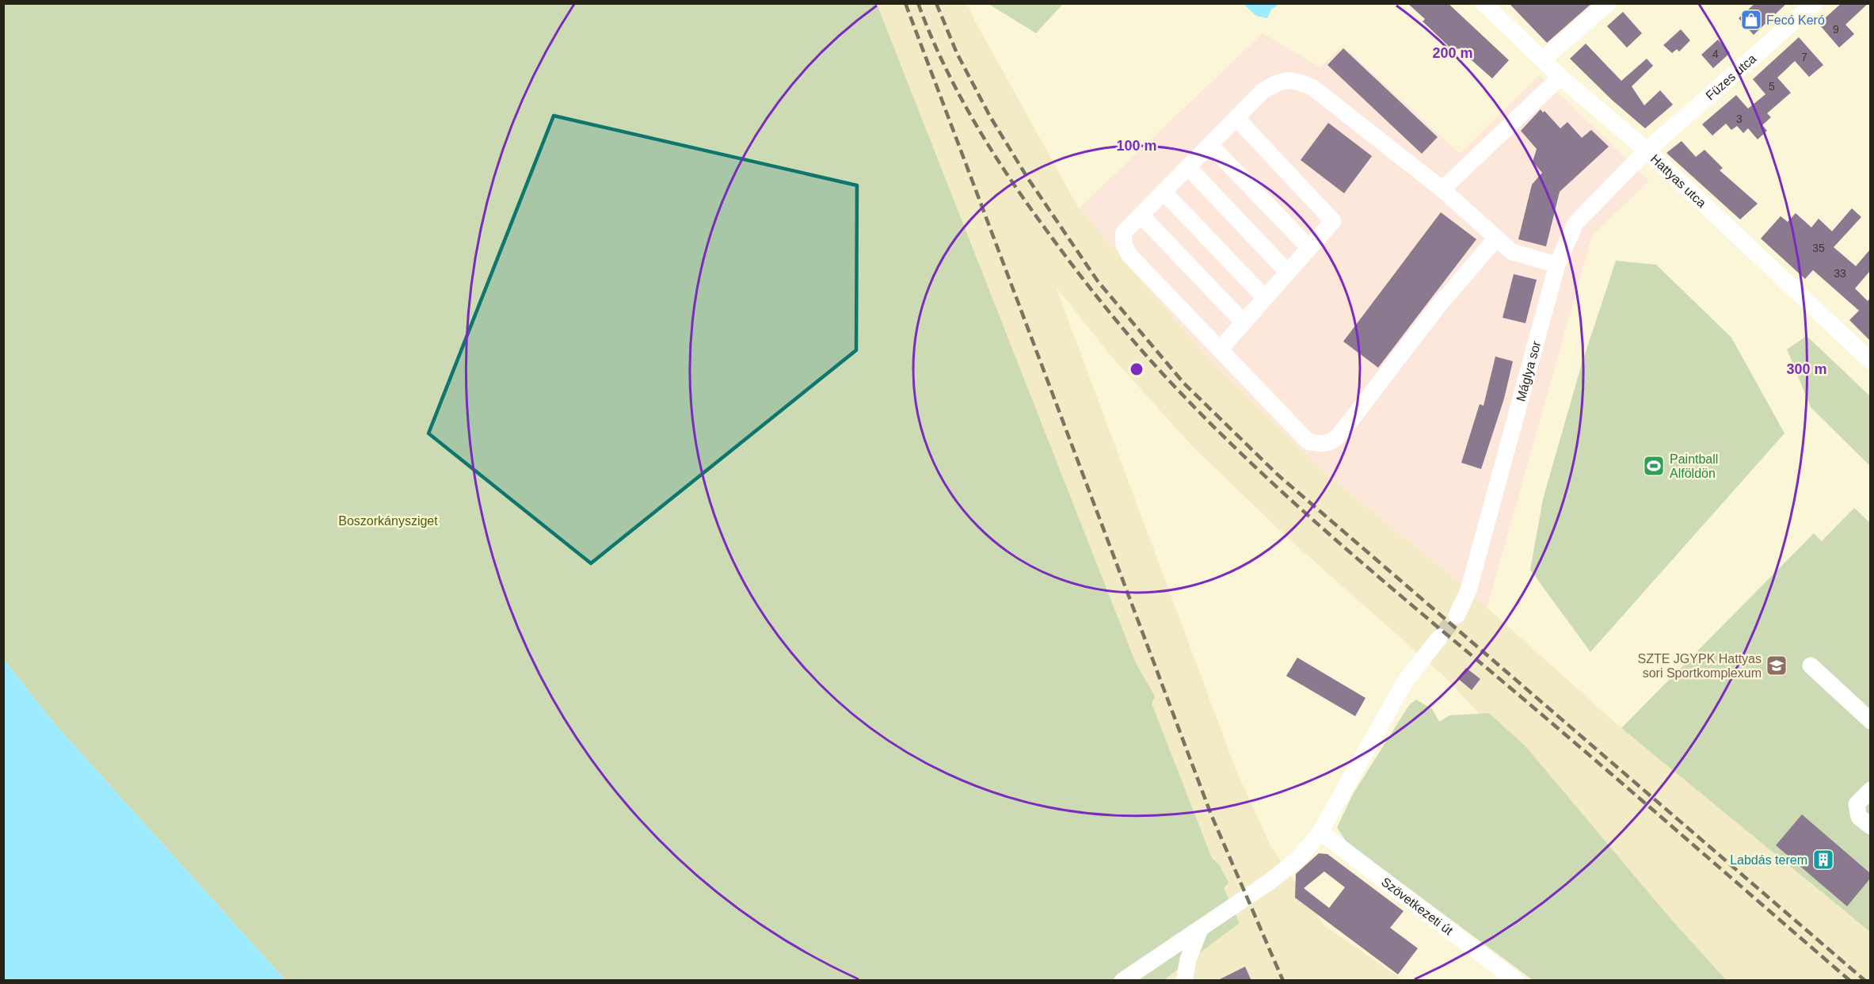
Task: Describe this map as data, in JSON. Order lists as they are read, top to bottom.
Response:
{
  "streets": {
    "street": [
      "Füzes utca",
      "Hattyas utca",
      "Máglya sor",
      "Szövetkezeti út"
    ]
  },
  "crossings": [
    ["Füzes utca", "Hattyas utca"],
    ["Füzes utca", "Máglya sor"],
    ["Hattyas utca", "Máglya sor"]
  ],
  "parks": ["Boszorkánysziget"],
  "places": {
    "shop": ["Fecó Keró"],
    "sports": ["Paintball Alföldön"],
    "school or university": ["SZTE JGYPK Hattyas sori Sportkomplexum"],
    "building": ["Labdás terem"]
  },
  "house_numbers": [
    "9",
    "4",
    "7",
    "5",
    "3",
    "35",
    "33"
  ],
  "rings": ["200 m", "100 m", "300 m"]
}
